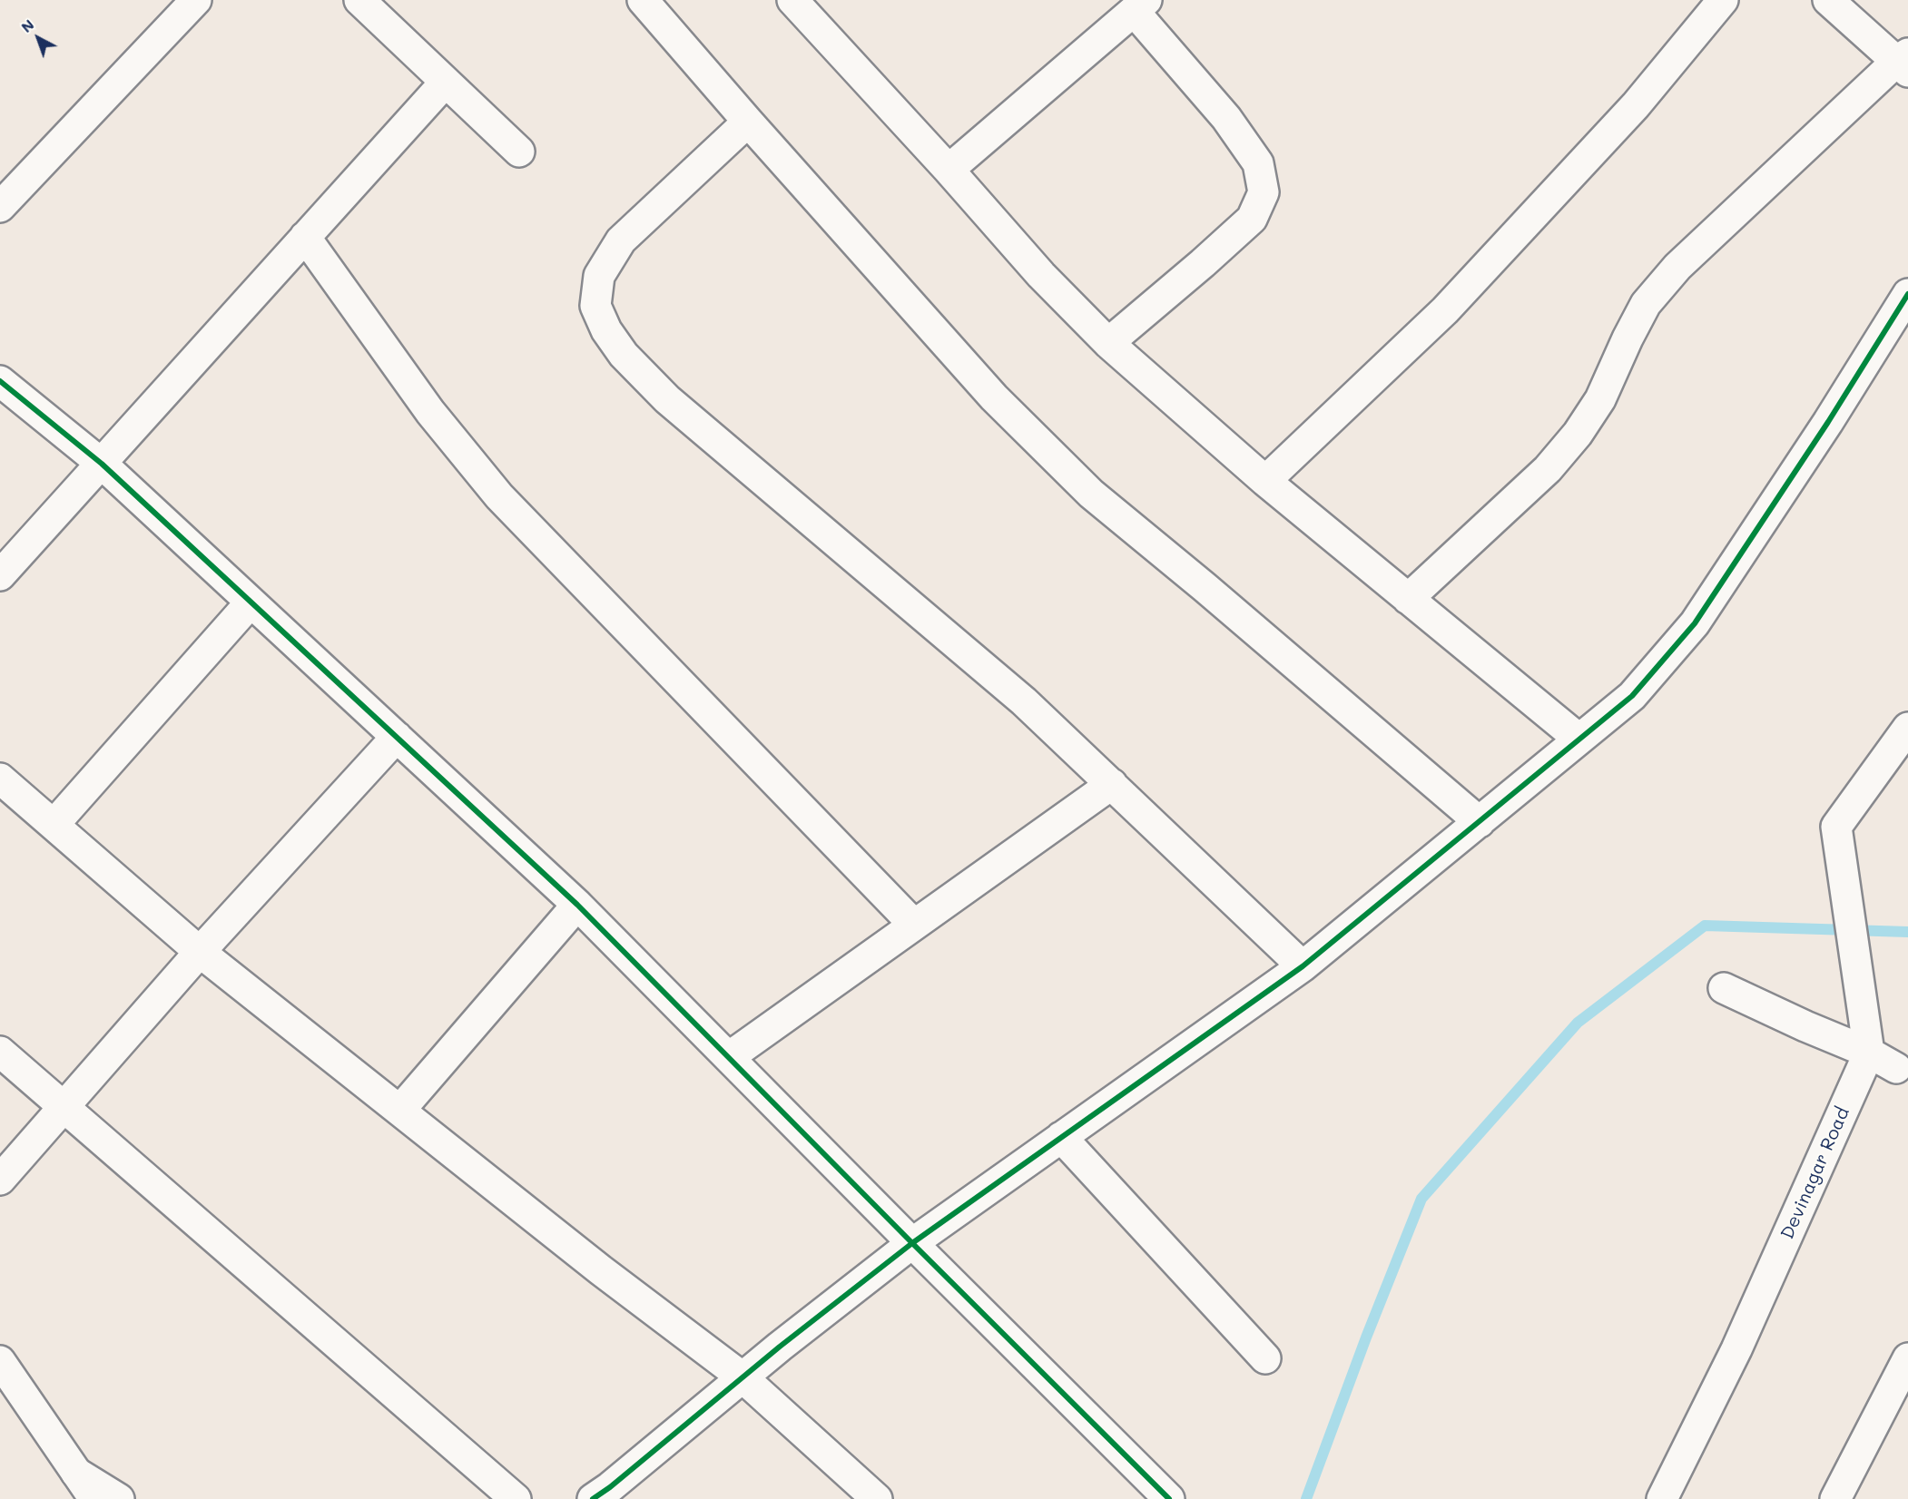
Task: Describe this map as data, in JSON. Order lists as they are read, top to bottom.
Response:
{
  "streets": {
    "street": ["Devinagar Road"]
  },
  "north": "top left"
}
